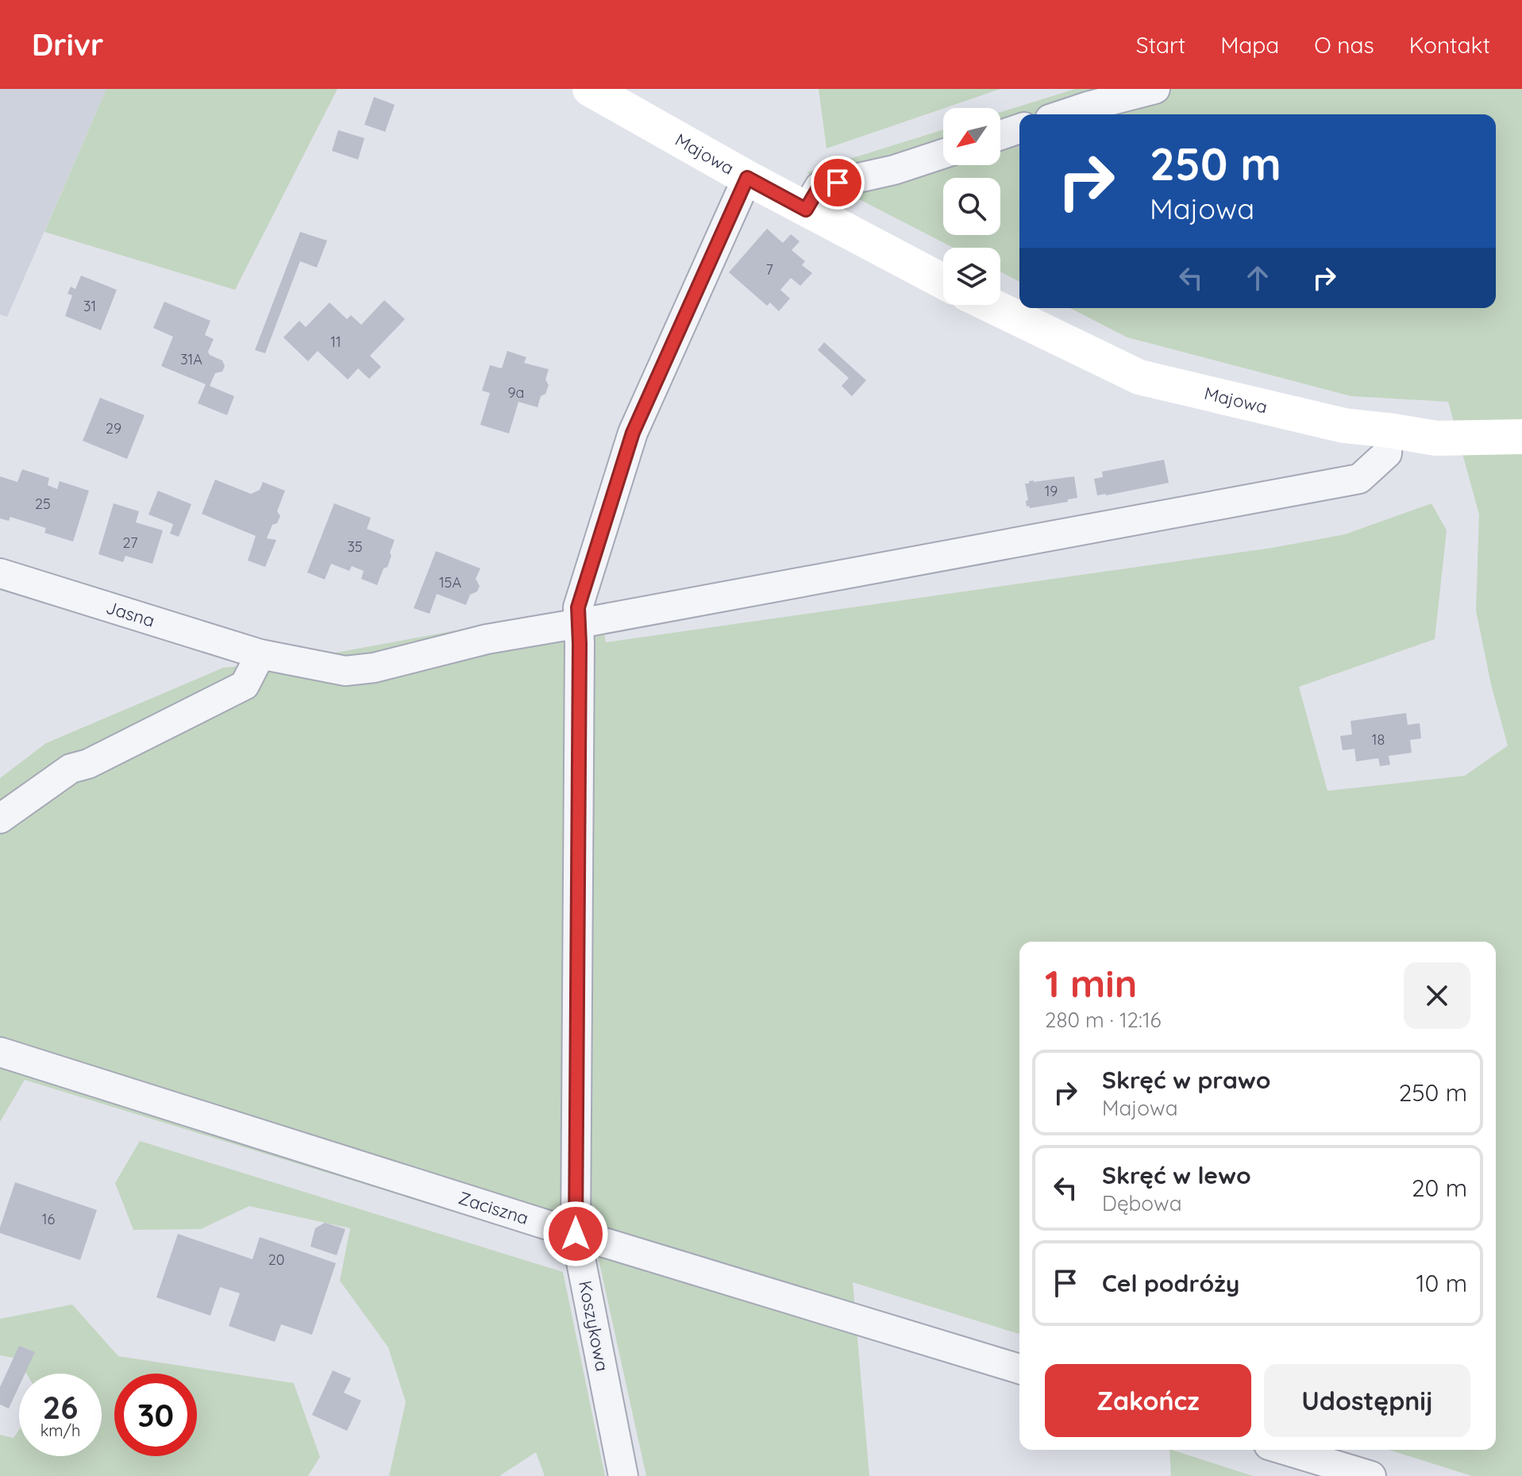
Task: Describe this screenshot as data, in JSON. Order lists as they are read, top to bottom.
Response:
{
  "streets": {
    "street": [
      "Majowa",
      "Jasna",
      "Zaciszna",
      "Koszykowa"
    ]
  },
  "crossings": [
    ["Majowa", "Jasna"],
    ["Majowa", "Koszykowa"],
    ["Jasna", "Koszykowa"],
    ["Zaciszna", "Koszykowa"]
  ],
  "house_numbers": [
    "7",
    "31",
    "11",
    "31A",
    "9a",
    "29",
    "19",
    "25",
    "27",
    "35",
    "15A",
    "18",
    "16",
    "20"
  ],
  "north": "bottom left",
  "page": {
    "header": "Drivr",
    "nav": [
      "Start",
      "Mapa",
      "O nas",
      "Kontakt"
    ],
    "turn": ["250 m", "Majowa"],
    "heading": ["1 min", "280 m · 12:16"],
    "list": [
      {
        "name": "Skręć w prawo",
        "note": "Majowa",
        "value": "250 m"
      },
      {
        "name": "Skręć w lewo",
        "note": "Dębowa",
        "value": "20 m"
      },
      {
        "name": "Cel podróży",
        "value": "10 m"
      }
    ],
    "buttons": ["Zakończ", "Udostępnij"],
    "speed": "26 km/h",
    "limit": "30"
  }
}
